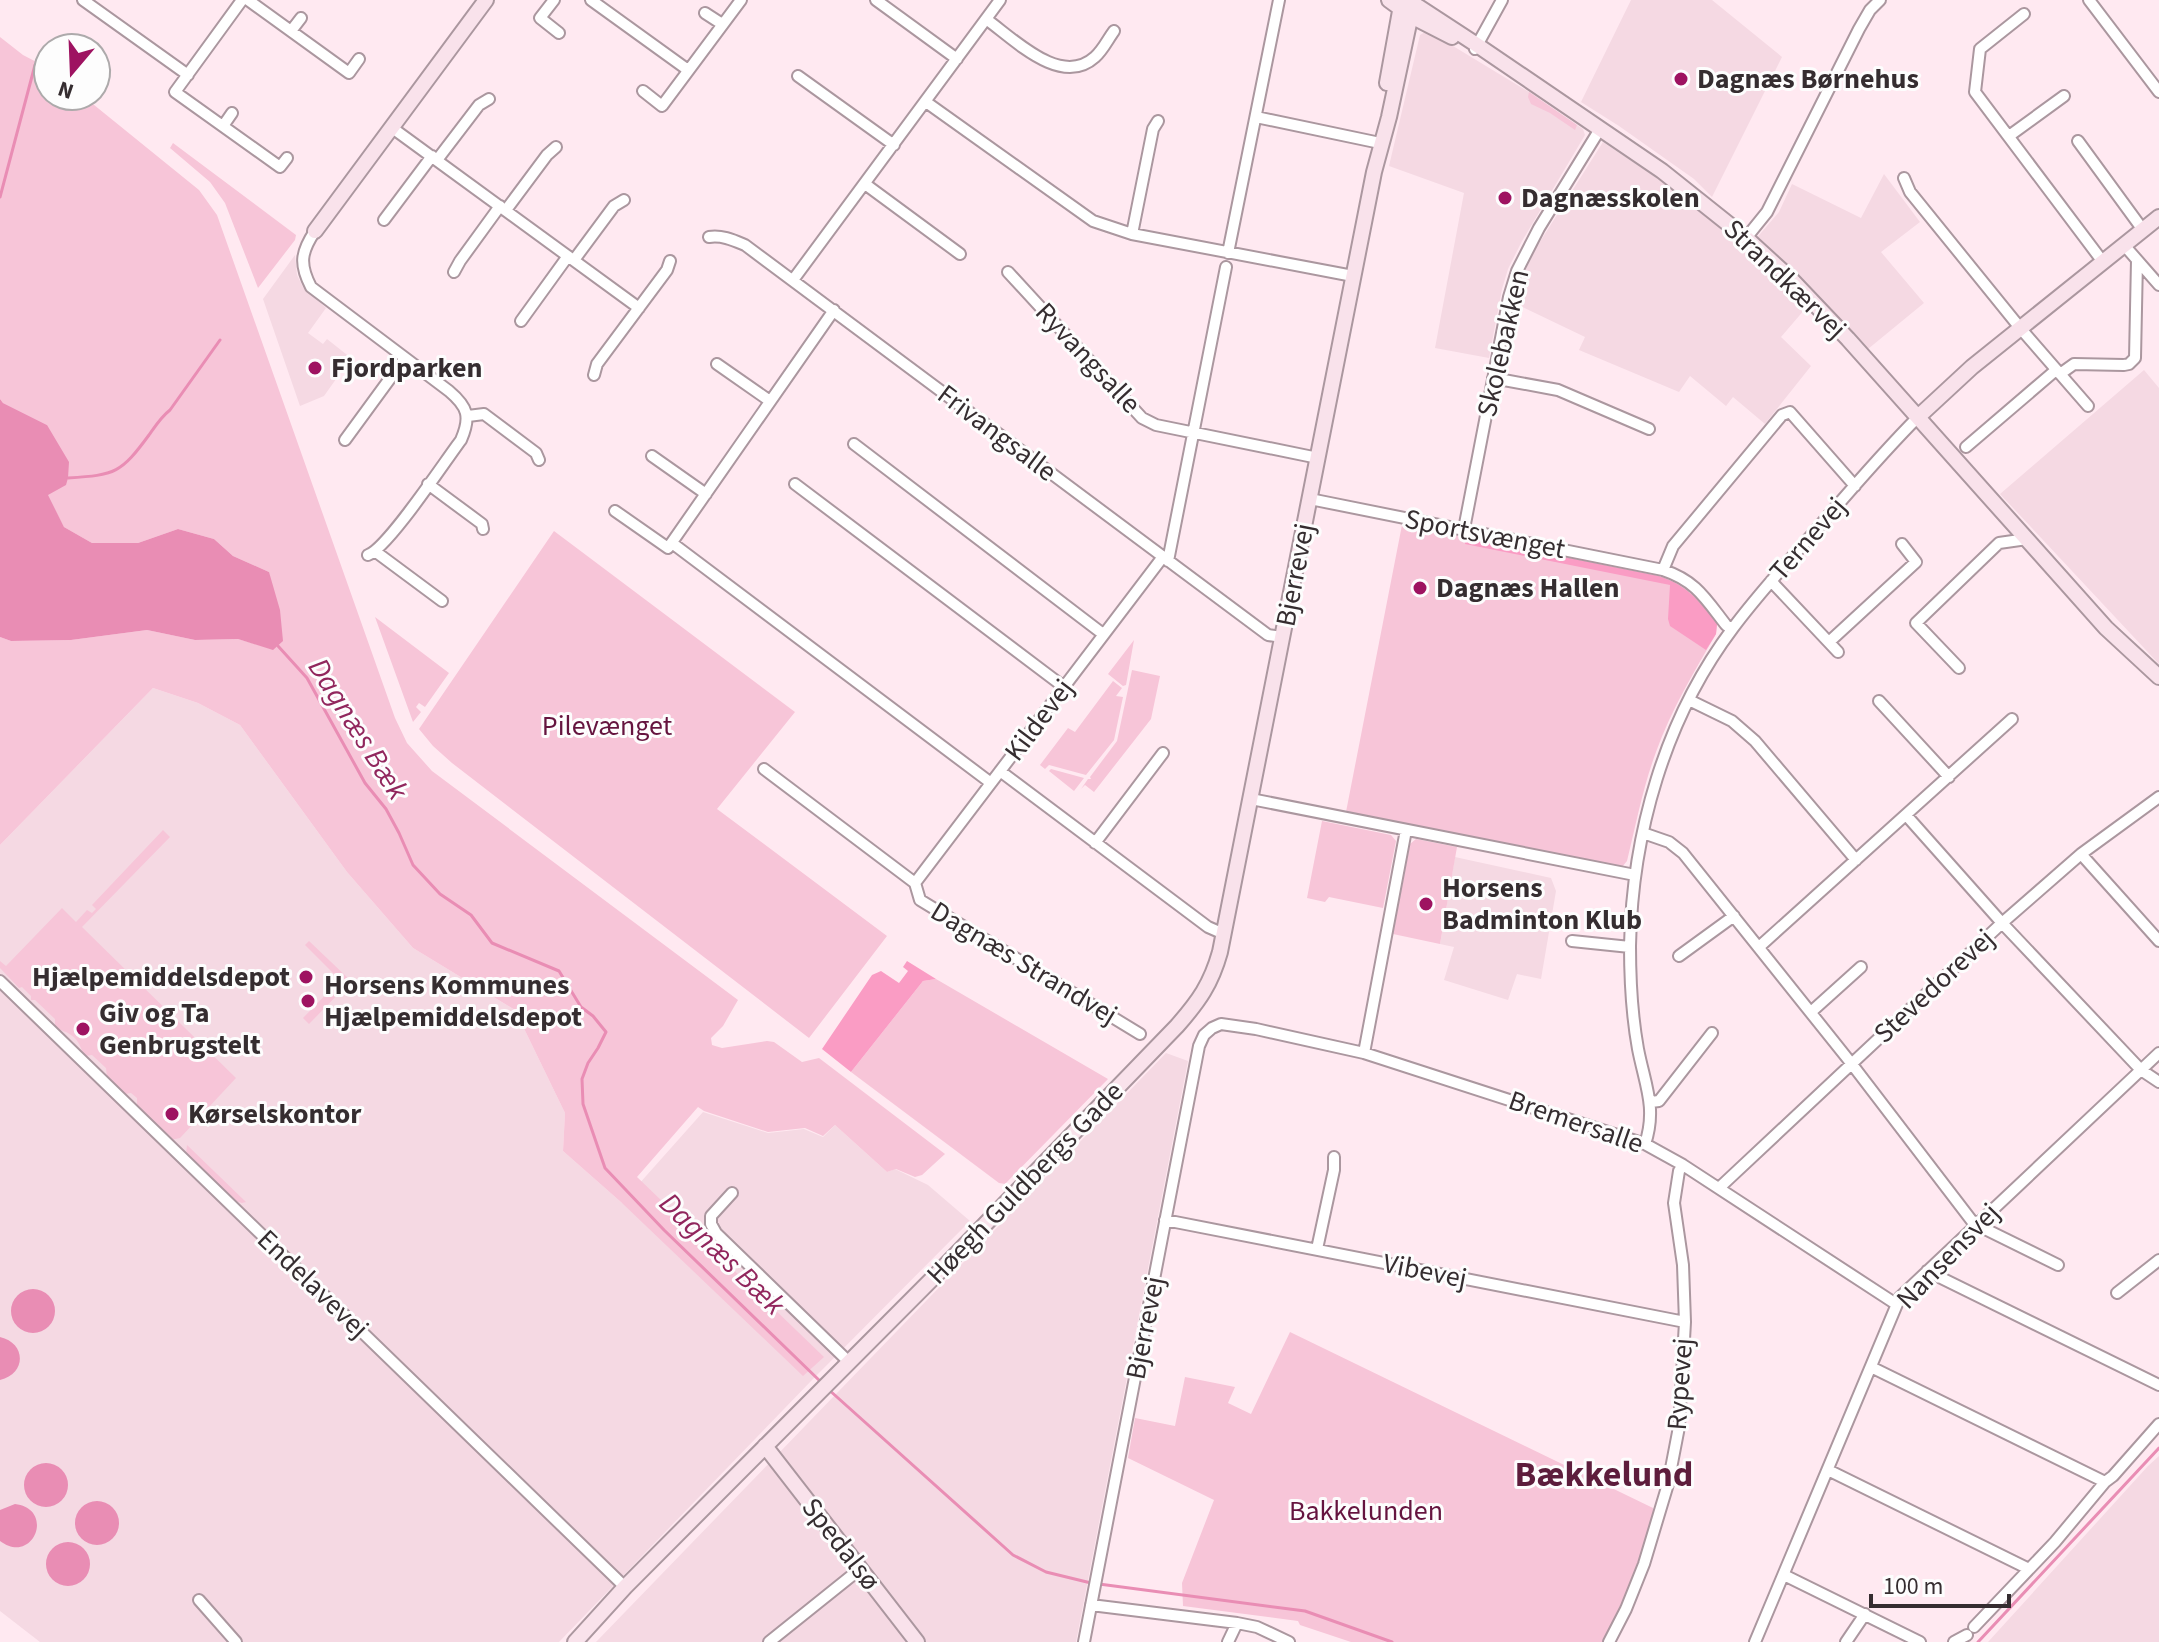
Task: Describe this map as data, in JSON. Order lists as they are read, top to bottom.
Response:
{
  "streets": {
    "street": [
      "Strandkærvej",
      "Skolebakken",
      "Ryvangsalle",
      "Frivangsalle",
      "Sportsvænget",
      "Ternevej",
      "Bjerrevej",
      "Kildevej",
      "Dagnæs Strandvej",
      "Stevedorevej",
      "Bremersalle",
      "Høegh Guldbergs Gade",
      "Nansensvej",
      "Vibevej",
      "Endelavevej",
      "Rypevej",
      "Spedalsø"
    ]
  },
  "crossings": [
    ["Strandkærvej", "Skolebakken"],
    ["Strandkærvej", "Ternevej"],
    ["Strandkærvej", "Bjerrevej"],
    ["Skolebakken", "Sportsvænget"],
    ["Ryvangsalle", "Bjerrevej"],
    ["Frivangsalle", "Bjerrevej"],
    ["Frivangsalle", "Kildevej"],
    ["Sportsvænget", "Ternevej"],
    ["Sportsvænget", "Bjerrevej"],
    ["Ternevej", "Bremersalle"],
    ["Bjerrevej", "Bremersalle"],
    ["Bjerrevej", "Høegh Guldbergs Gade"],
    ["Bjerrevej", "Vibevej"],
    ["Kildevej", "Dagnæs Strandvej"],
    ["Stevedorevej", "Bremersalle"],
    ["Bremersalle", "Nansensvej"],
    ["Bremersalle", "Rypevej"],
    ["Høegh Guldbergs Gade", "Endelavevej"],
    ["Høegh Guldbergs Gade", "Spedalsø"],
    ["Vibevej", "Rypevej"]
  ],
  "districts": ["Bækkelund"],
  "water": ["Dagnæs Bæk"],
  "parks": ["Pilevænget", "Bakkelunden"],
  "places": [
    "Dagnæs Børnehus",
    "Dagnæsskolen",
    "Fjordparken",
    "Dagnæs Hallen",
    "Horsens Badminton Klub",
    "Hjælpemiddelsdepot",
    "Horsens Kommunes Hjælpemiddelsdepot",
    "Giv og Ta Genbrugstelt",
    "Kørselskontor"
  ],
  "scale_bar": "100 m",
  "north": "bottom"
}
